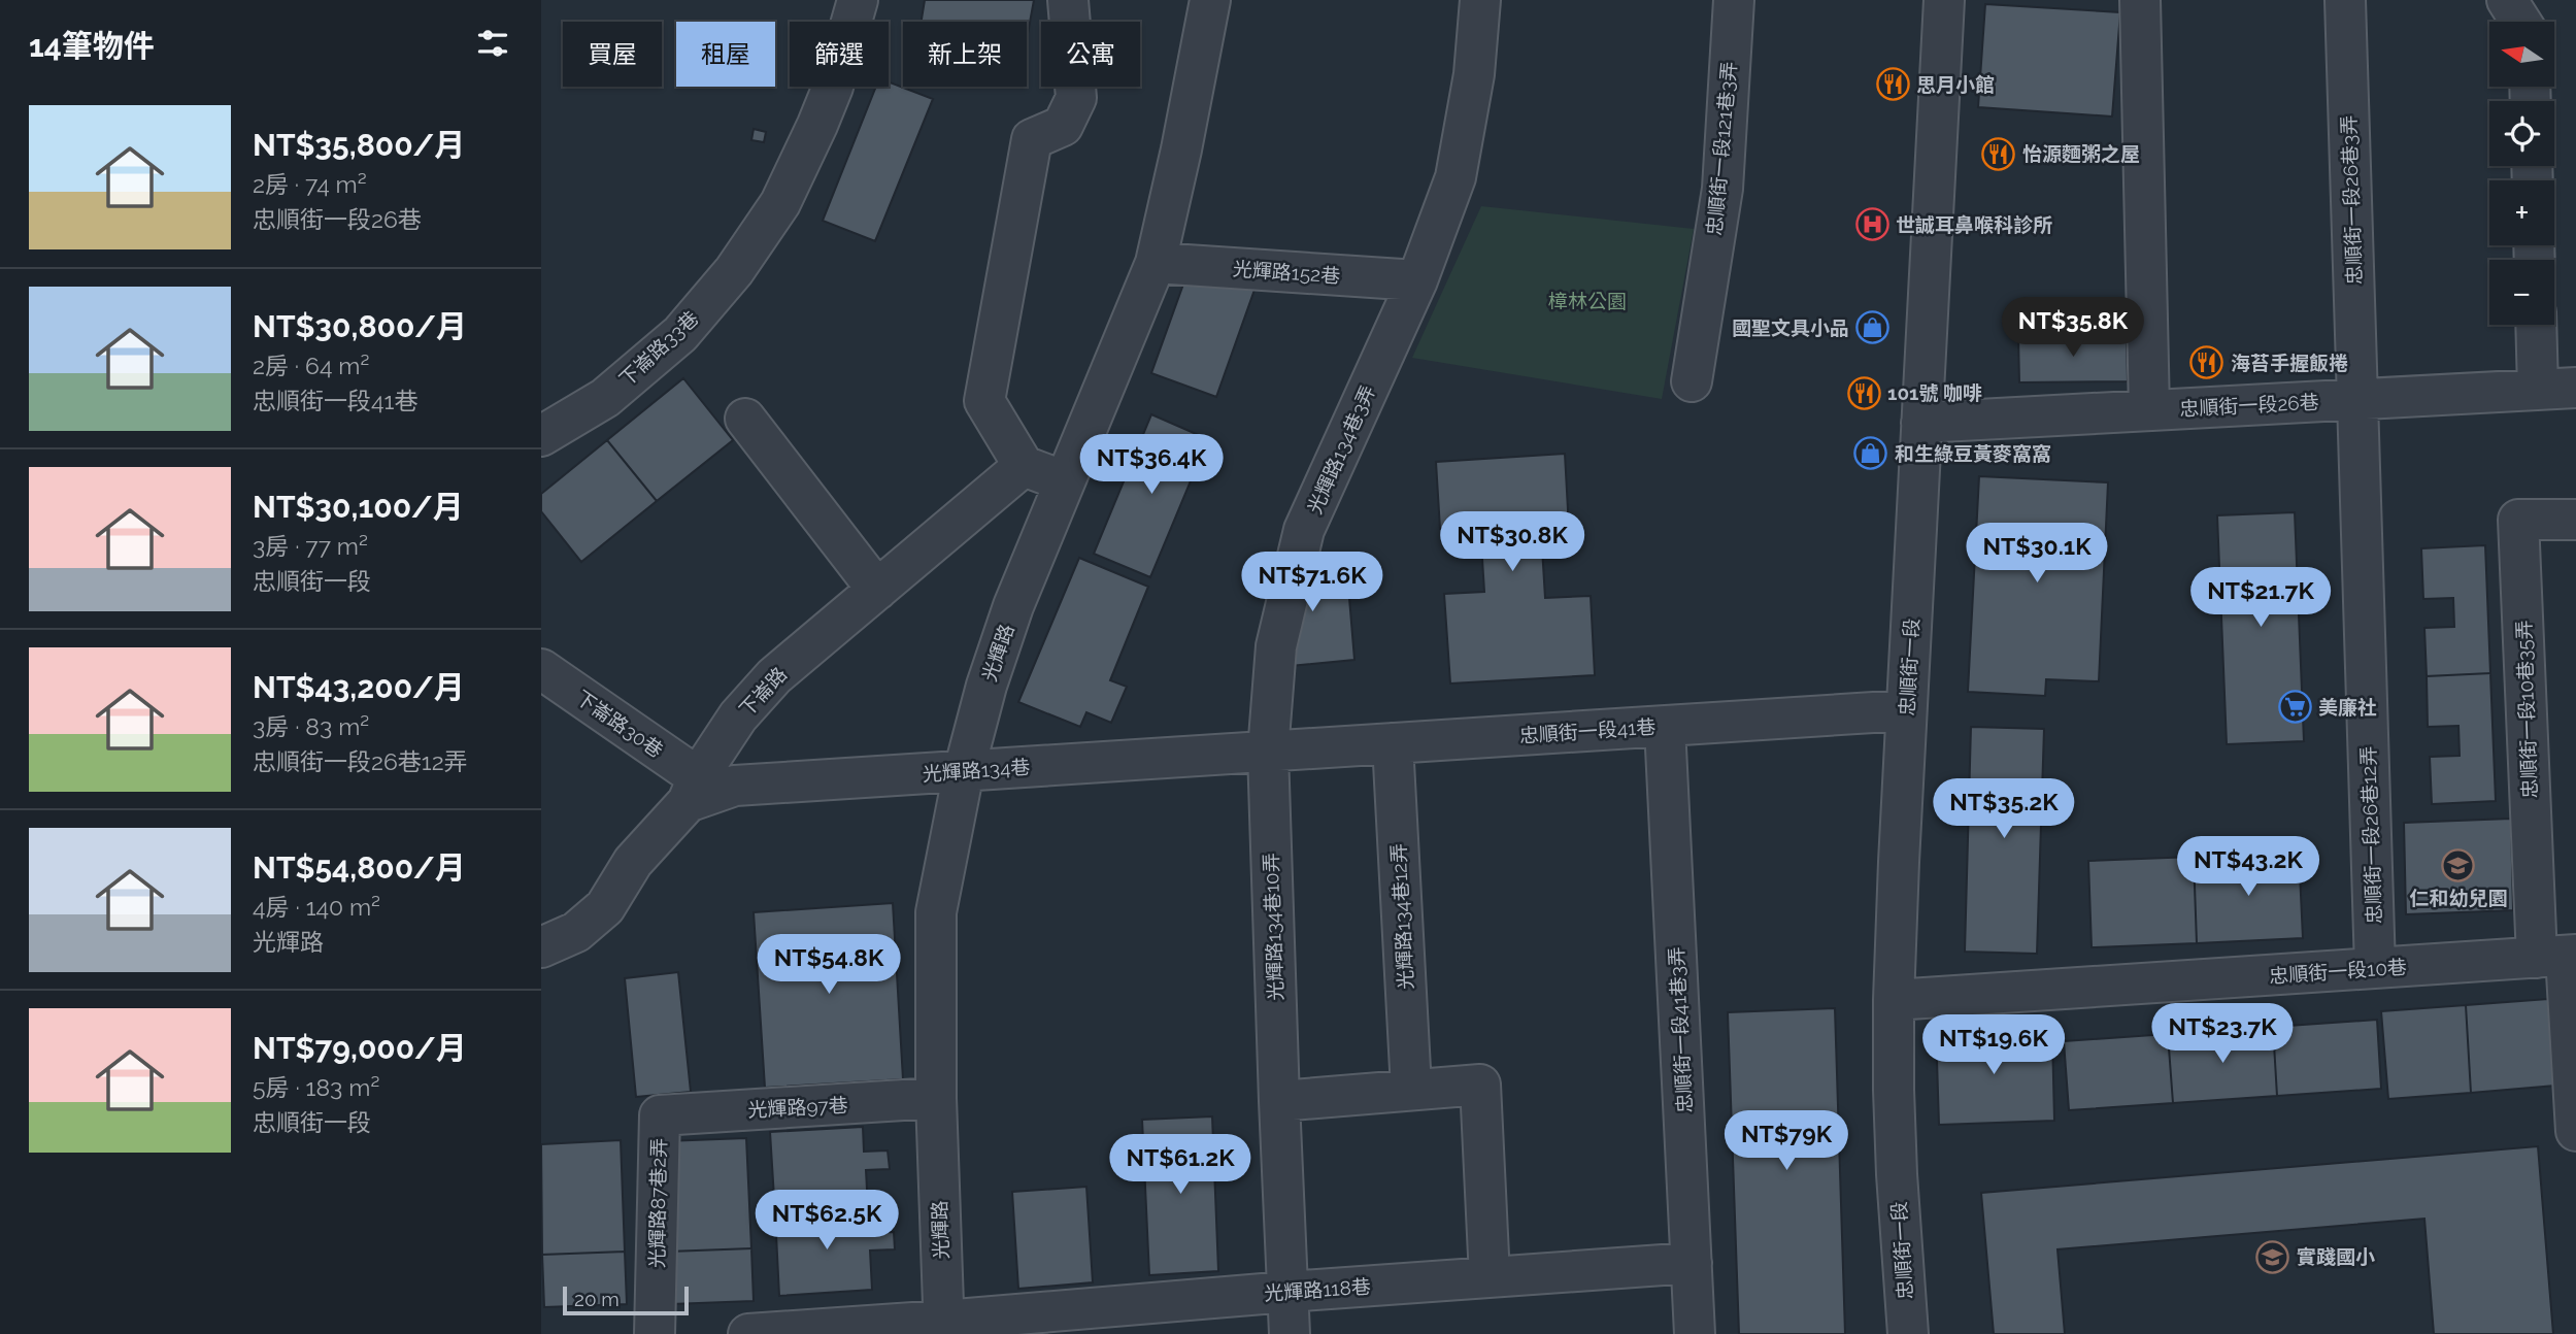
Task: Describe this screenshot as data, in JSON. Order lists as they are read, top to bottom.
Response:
{
  "streets": {
    "street": [
      "忠順街一段121巷3弄",
      "忠順街一段26巷3弄",
      "光輝路152巷",
      "下崙路33巷",
      "忠順街一段26巷",
      "光輝路134巷3弄",
      "光輝路",
      "忠順街一段",
      "下崙路",
      "忠順街一段10巷35弄",
      "下崙路30巷",
      "忠順街一段41巷",
      "光輝路134巷",
      "忠順街一段26巷12弄",
      "光輝路134巷12弄",
      "光輝路134巷10弄",
      "忠順街一段10巷",
      "忠順街一段41巷3弄",
      "光輝路97巷",
      "光輝路87巷2弄",
      "光輝路118巷"
    ]
  },
  "crossings": [
    ["忠順街一段26巷3弄", "忠順街一段26巷"],
    ["忠順街一段26巷3弄", "忠順街一段26巷12弄"],
    ["光輝路152巷", "光輝路134巷3弄"],
    ["光輝路152巷", "光輝路"],
    ["忠順街一段26巷", "忠順街一段"],
    ["忠順街一段26巷", "忠順街一段26巷12弄"],
    ["光輝路134巷3弄", "忠順街一段41巷"],
    ["光輝路134巷3弄", "光輝路134巷"],
    ["光輝路134巷3弄", "光輝路134巷10弄"],
    ["光輝路", "光輝路134巷"],
    ["光輝路", "光輝路97巷"],
    ["光輝路", "光輝路118巷"],
    ["忠順街一段", "忠順街一段41巷"],
    ["忠順街一段", "忠順街一段10巷"],
    ["下崙路", "下崙路30巷"],
    ["下崙路", "光輝路134巷"],
    ["忠順街一段10巷35弄", "忠順街一段10巷"],
    ["下崙路30巷", "光輝路134巷"],
    ["忠順街一段41巷", "光輝路134巷"],
    ["忠順街一段41巷", "光輝路134巷12弄"],
    ["忠順街一段41巷", "光輝路134巷10弄"],
    ["忠順街一段41巷", "忠順街一段41巷3弄"],
    ["光輝路134巷", "光輝路134巷10弄"],
    ["忠順街一段26巷12弄", "忠順街一段10巷"],
    ["光輝路134巷10弄", "光輝路118巷"],
    ["忠順街一段41巷3弄", "光輝路118巷"],
    ["光輝路97巷", "光輝路87巷2弄"]
  ],
  "parks": ["樟林公園"],
  "places": {
    "restaurant": [
      "思月小館",
      "怡源麵粥之屋",
      "海苔手握飯捲",
      "101號 咖啡"
    ],
    "hospital": ["世誠耳鼻喉科診所"],
    "shop": ["國聖文具小品", "和生綠豆黃麥窩窩"],
    "supermarket": ["美廉社"],
    "school or university": ["仁和幼兒園", "實踐國小"]
  },
  "scale_bar": "20 m",
  "north": "left",
  "page": {
    "heading": "14筆物件",
    "map_buttons": ["+", "−"],
    "chip": [
      "買屋",
      "租屋",
      "篩選",
      "新上架",
      "公寓"
    ],
    "list": [
      {
        "name": "NT$35,800/月",
        "note": "2房 · 74 m² · 忠順街一段26巷"
      },
      {
        "name": "NT$30,800/月",
        "note": "2房 · 64 m² · 忠順街一段41巷"
      },
      {
        "name": "NT$30,100/月",
        "note": "3房 · 77 m² · 忠順街一段"
      },
      {
        "name": "NT$43,200/月",
        "note": "3房 · 83 m² · 忠順街一段26巷12弄"
      },
      {
        "name": "NT$54,800/月",
        "note": "4房 · 140 m² · 光輝路"
      },
      {
        "name": "NT$79,000/月",
        "note": "5房 · 183 m² · 忠順街一段"
      }
    ],
    "price": [
      "NT$35.8K",
      "NT$36.4K",
      "NT$30.8K",
      "NT$30.1K",
      "NT$71.6K",
      "NT$21.7K",
      "NT$35.2K",
      "NT$43.2K",
      "NT$54.8K",
      "NT$23.7K",
      "NT$19.6K",
      "NT$79K",
      "NT$61.2K",
      "NT$62.5K"
    ],
    "scale": "20 m"
  }
}
